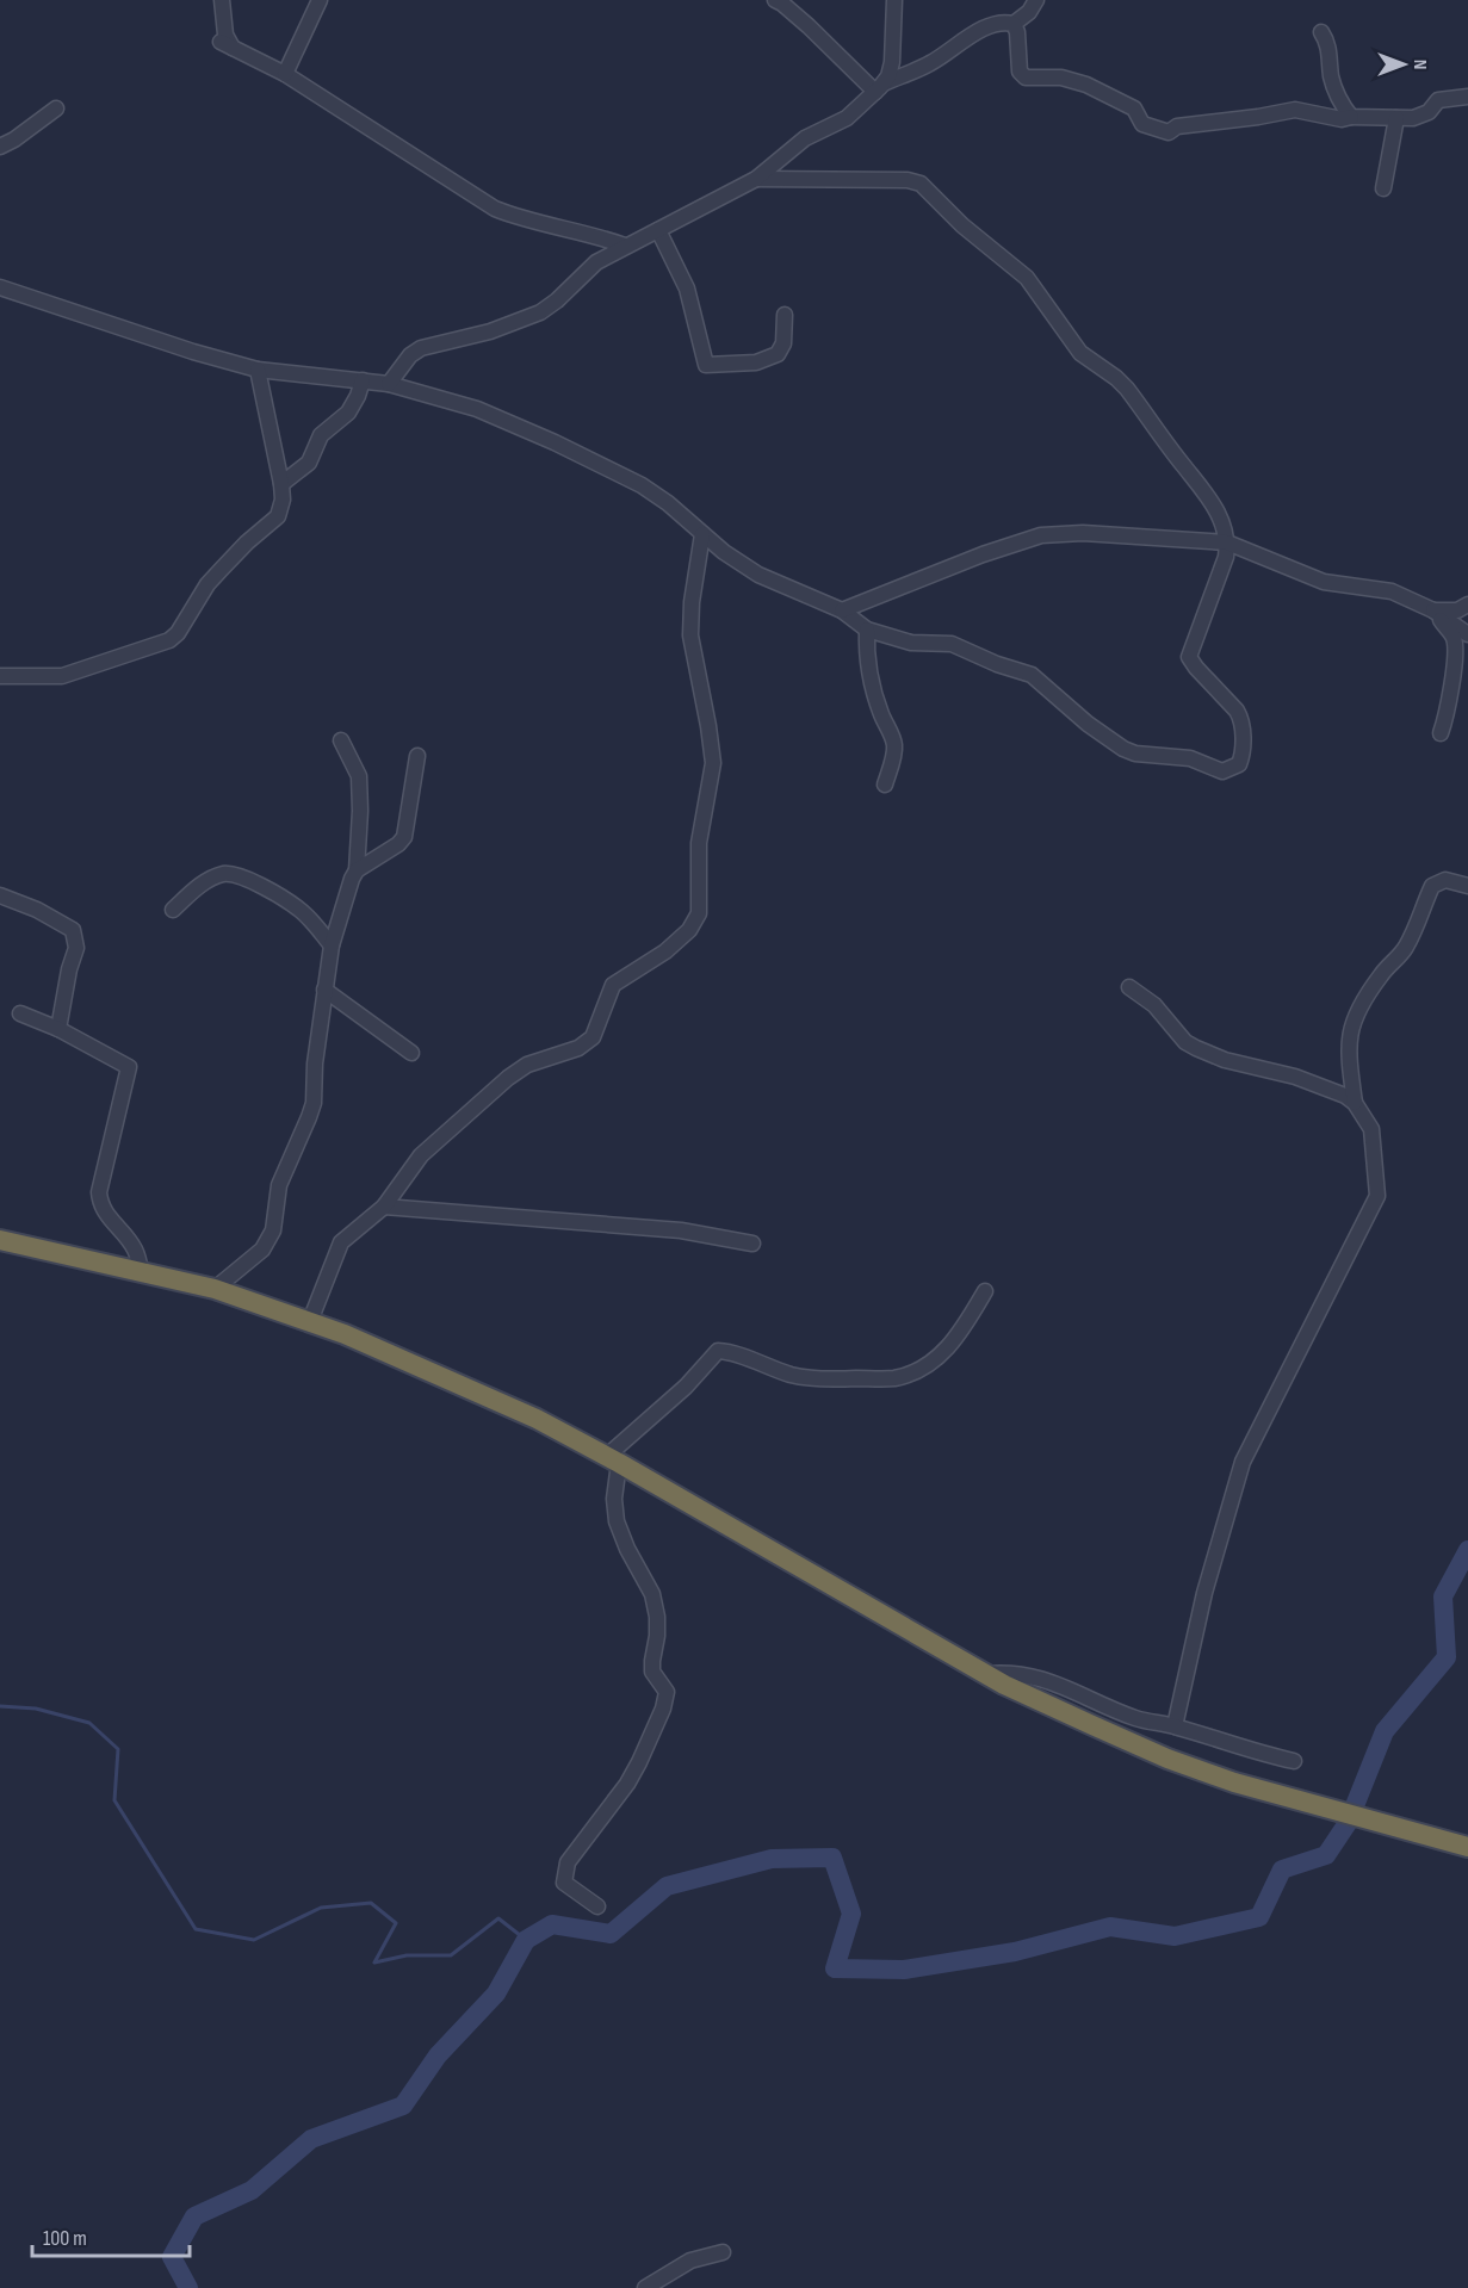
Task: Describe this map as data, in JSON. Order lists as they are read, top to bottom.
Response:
{
  "scale_bar": "100 m",
  "north": "right"
}
